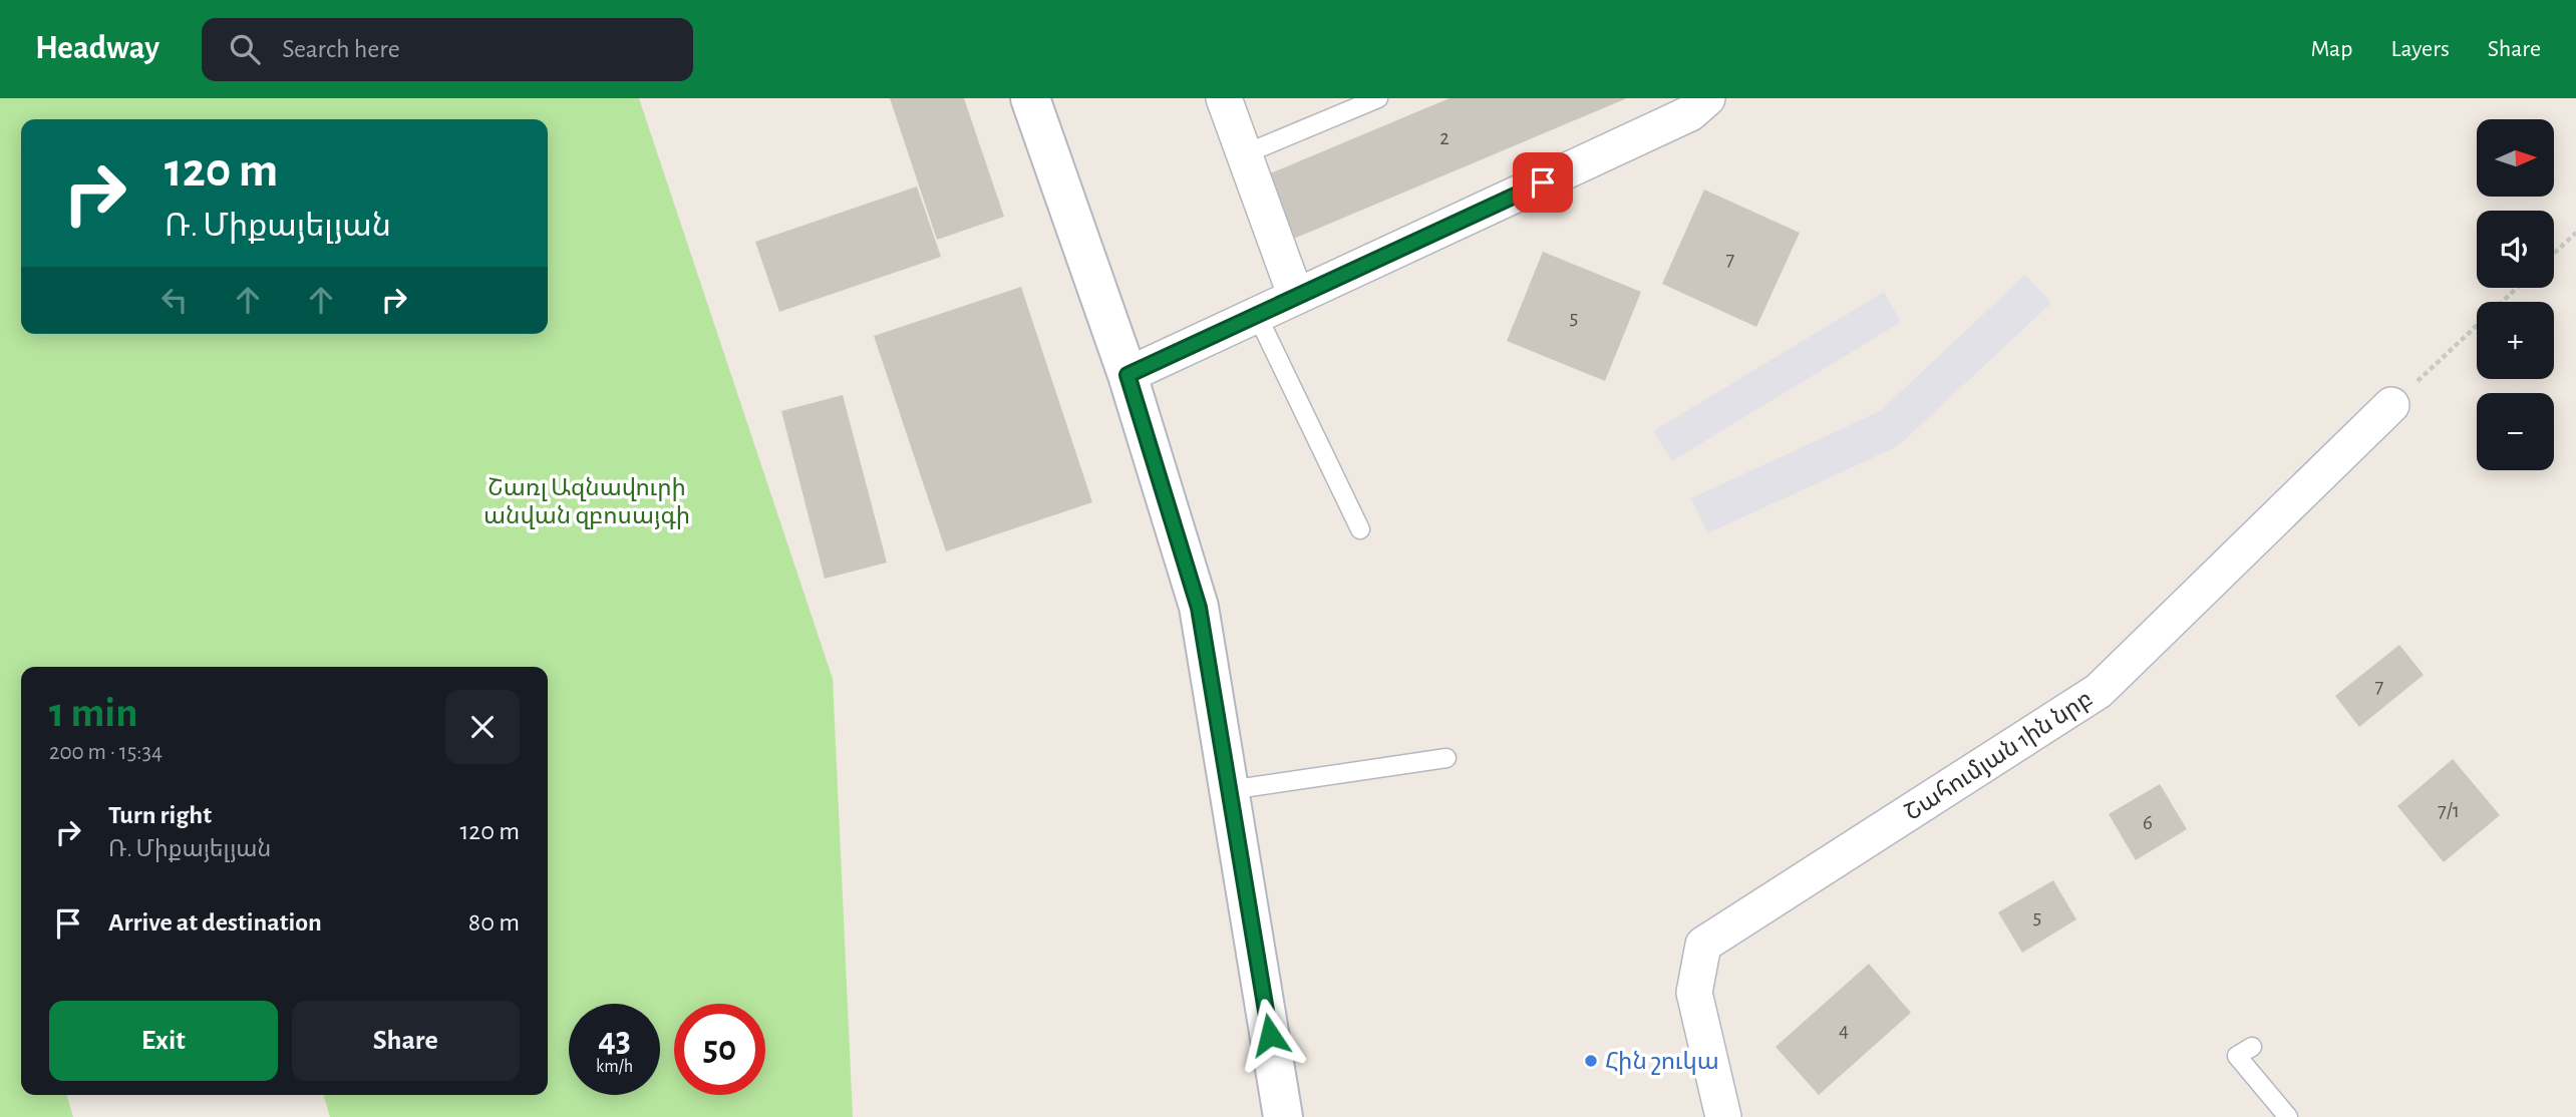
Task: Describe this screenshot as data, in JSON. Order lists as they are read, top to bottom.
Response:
{
  "streets": {
    "street": ["Շահումյան 1ին նրբ"]
  },
  "parks": ["Շառլ Ազնավուրի անվան զբոսայգի"],
  "places": ["Հին շուկա"],
  "house_numbers": [
    "2",
    "7",
    "5",
    "7",
    "7/1",
    "6",
    "5",
    "4"
  ],
  "north": "right",
  "page": {
    "header": "Headway",
    "search": "Search here",
    "nav": ["Map", "Layers", "Share"],
    "map_buttons": ["+", "−"],
    "turn": ["120 m", "Ռ․ Միքայելյան"],
    "heading": ["1 min", "200 m · 15:34"],
    "list": [
      {
        "name": "Turn right",
        "note": "Ռ․ Միքայելյան",
        "value": "120 m"
      },
      {
        "name": "Arrive at destination",
        "value": "80 m"
      }
    ],
    "buttons": ["Exit", "Share"],
    "speed": "43 km/h",
    "limit": "50"
  }
}
